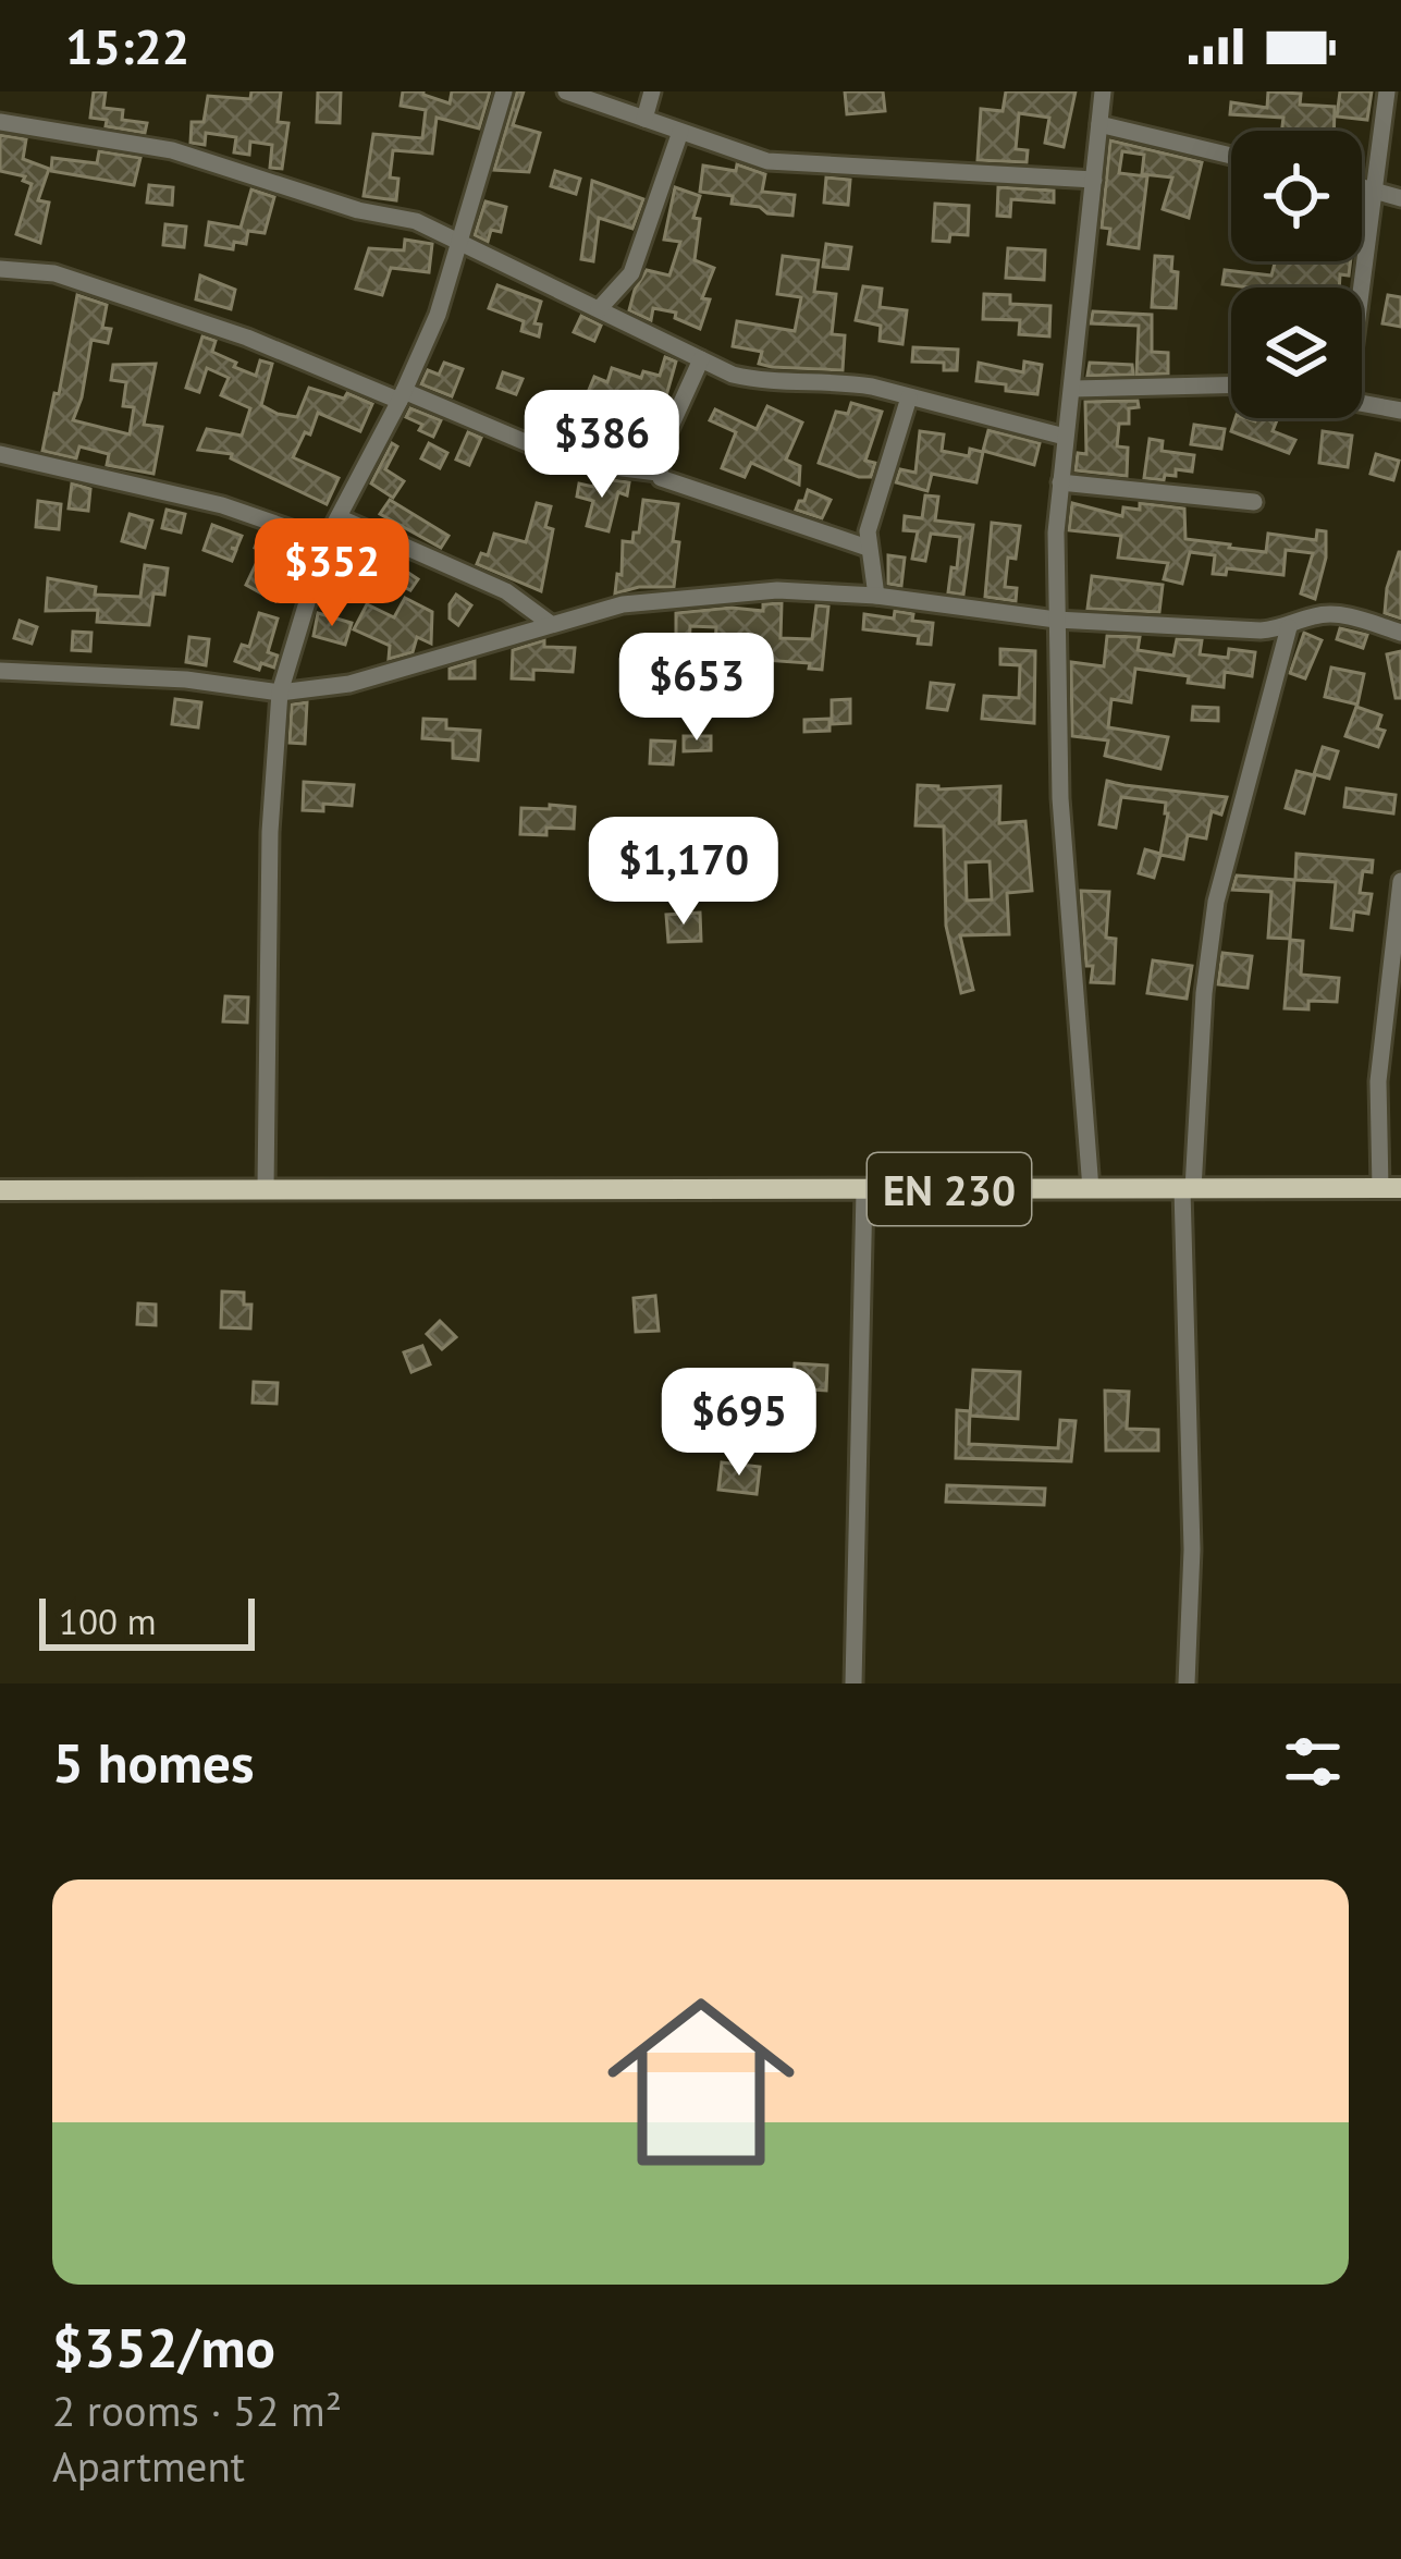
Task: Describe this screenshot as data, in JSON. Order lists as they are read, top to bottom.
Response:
{
  "streets": {
    "main road": ["EN 230"]
  },
  "scale_bar": "100 m",
  "page": {
    "status": "15:22",
    "price": [
      "$386",
      "$352",
      "$653",
      "$1,170",
      "$695"
    ],
    "scale": "100 m",
    "heading": "5 homes",
    "list": [
      {
        "name": "$352/mo",
        "note": "2 rooms · 52 m² · Apartment"
      }
    ]
  }
}
